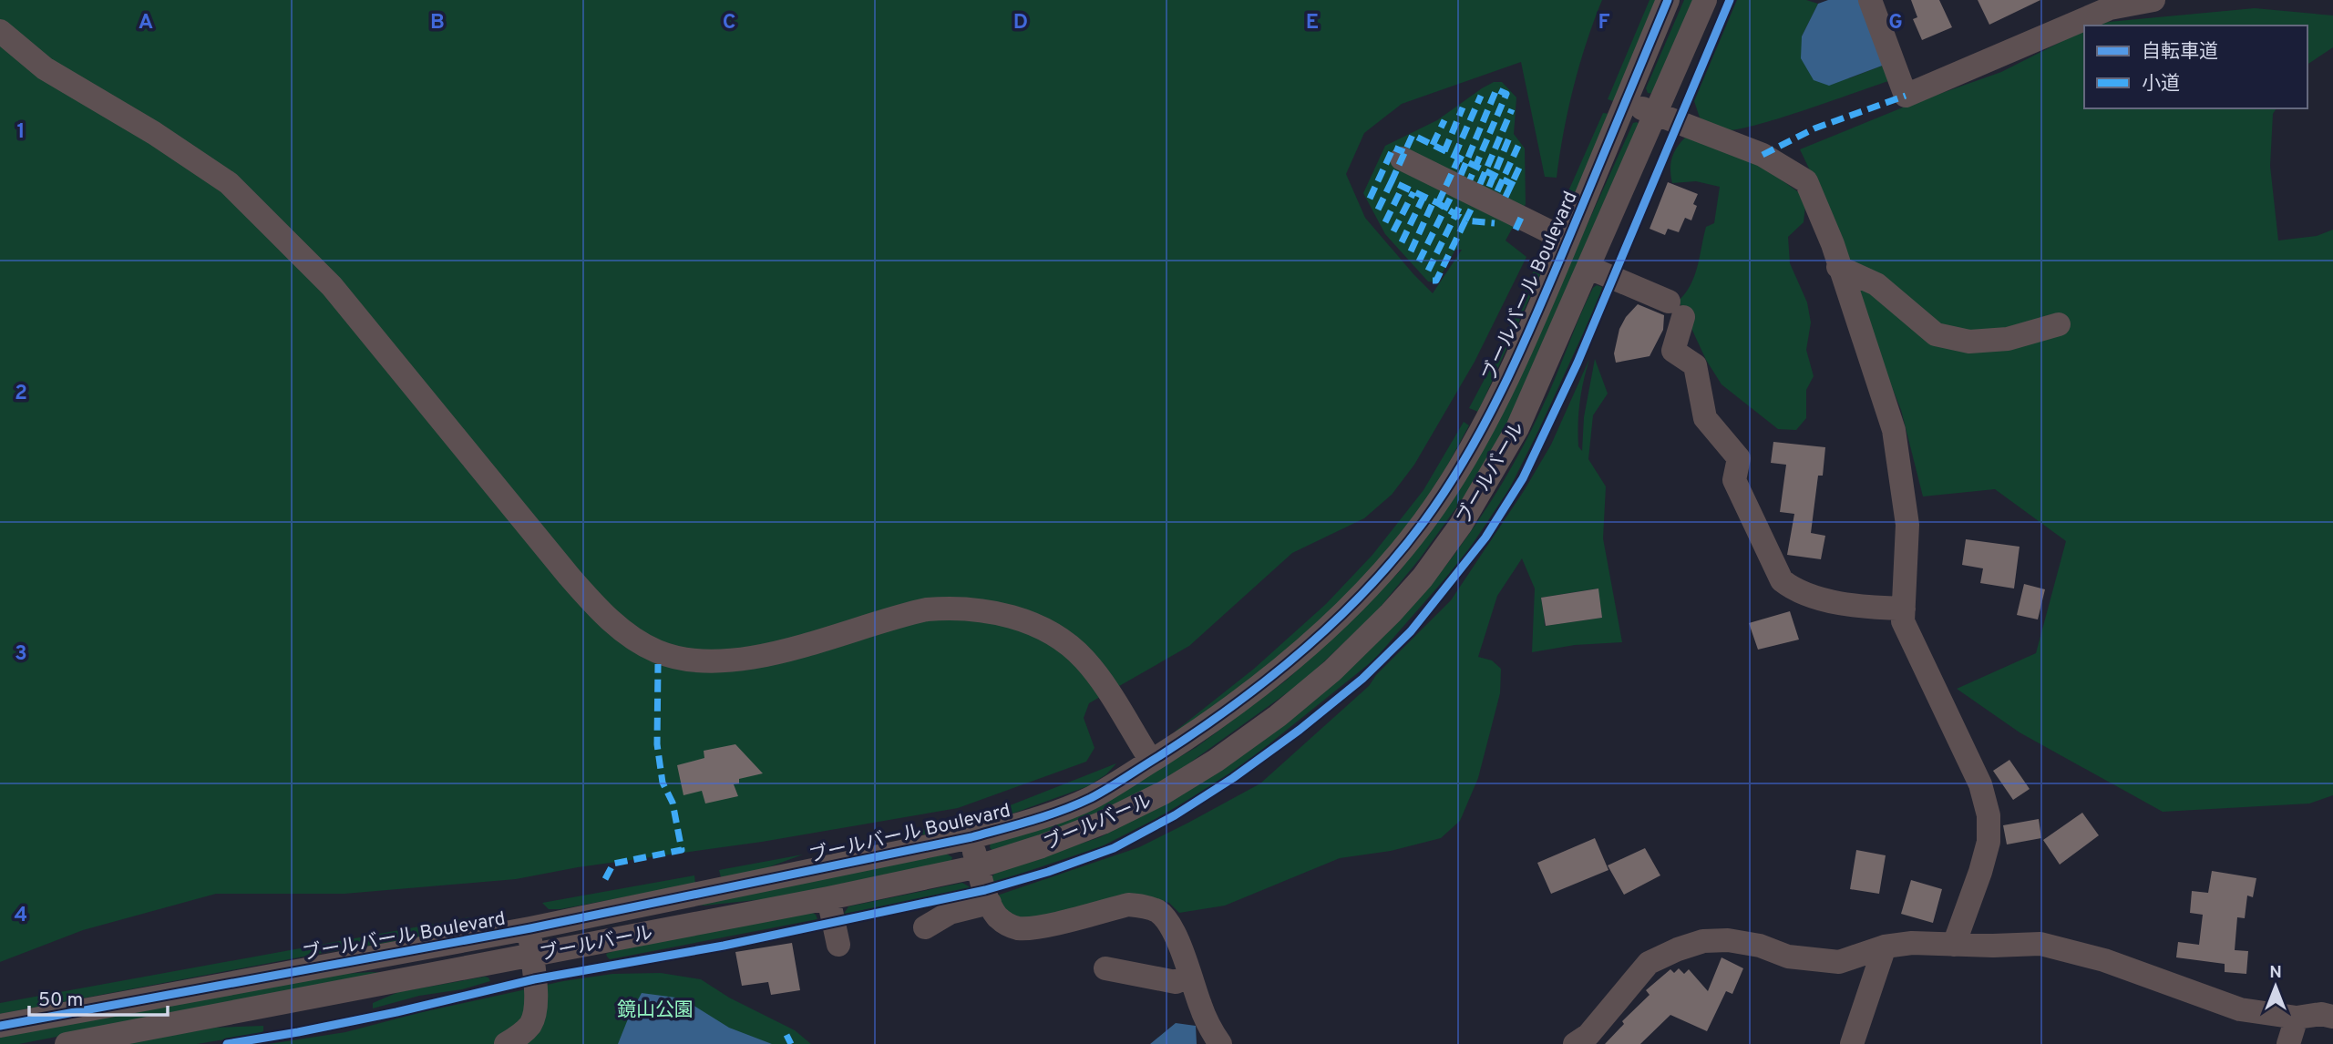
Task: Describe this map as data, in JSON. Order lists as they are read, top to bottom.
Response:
{
  "streets": {
    "street": ["ブールバール Boulevard", "ブールバール"]
  },
  "parks": ["鏡山公園"],
  "legend": ["自転車道", "小道"],
  "scale_bar": "50 m",
  "north": "top",
  "grid": {
    "columns": [
      "A",
      "B",
      "C",
      "D",
      "E",
      "F",
      "G"
    ],
    "rows": [
      "1",
      "2",
      "3",
      "4"
    ]
  }
}
